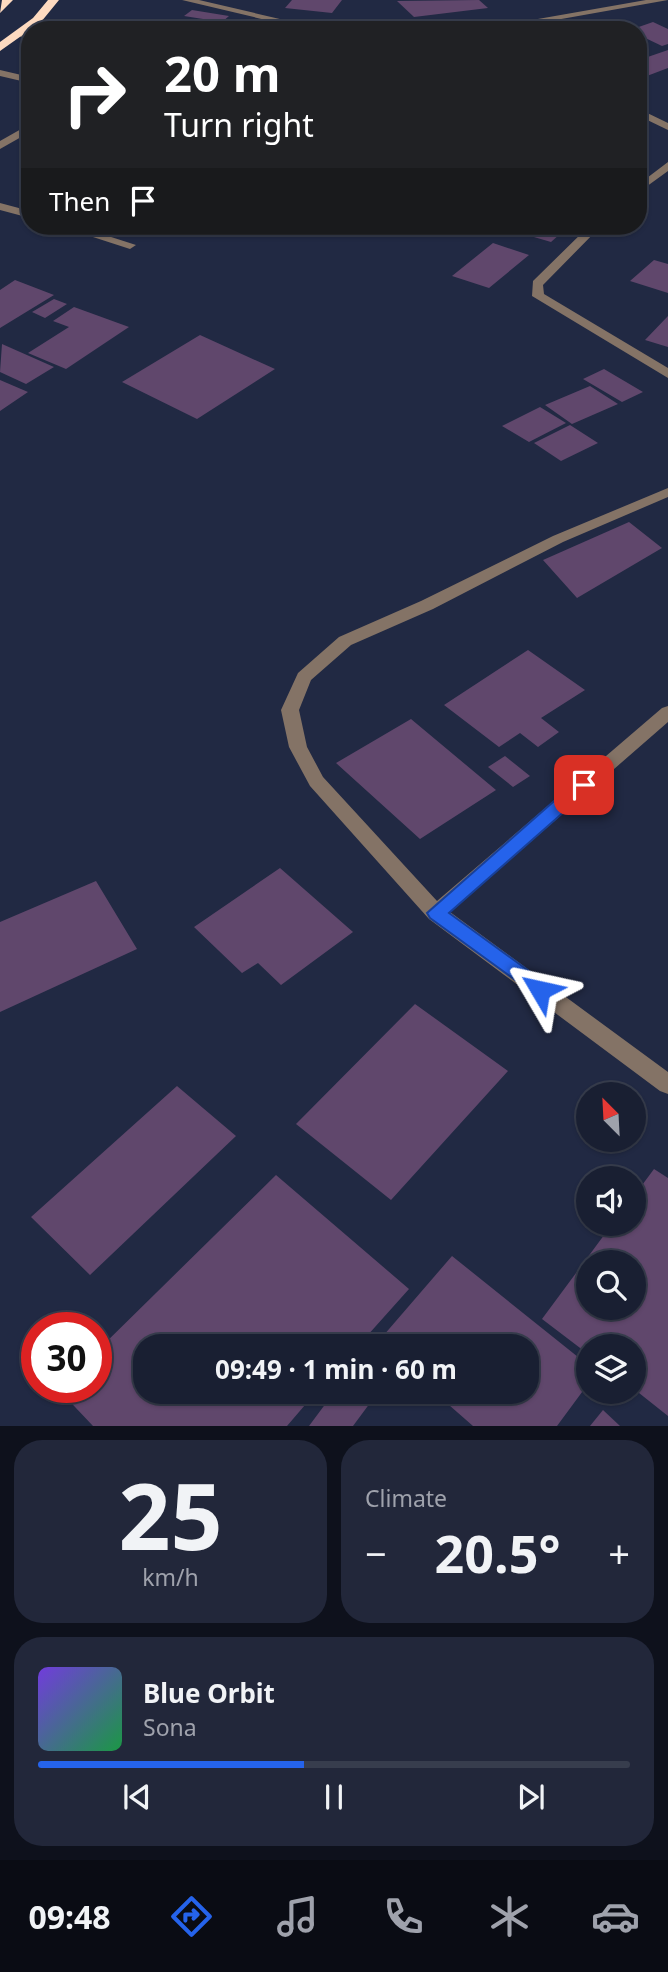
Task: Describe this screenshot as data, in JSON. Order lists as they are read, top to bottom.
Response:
{
  "north": "top left",
  "page": {
    "turn": ["20 m", "Turn right"],
    "then": "Then",
    "limit": "30",
    "trip": "09:49 · 1 min · 60 m",
    "tile": [
      ["25", "km/h"],
      "Climate"
    ],
    "heat": ["−", "20.5°", "+"],
    "song": ["Blue Orbit", "Sona"],
    "tabs": "09:48"
  }
}
